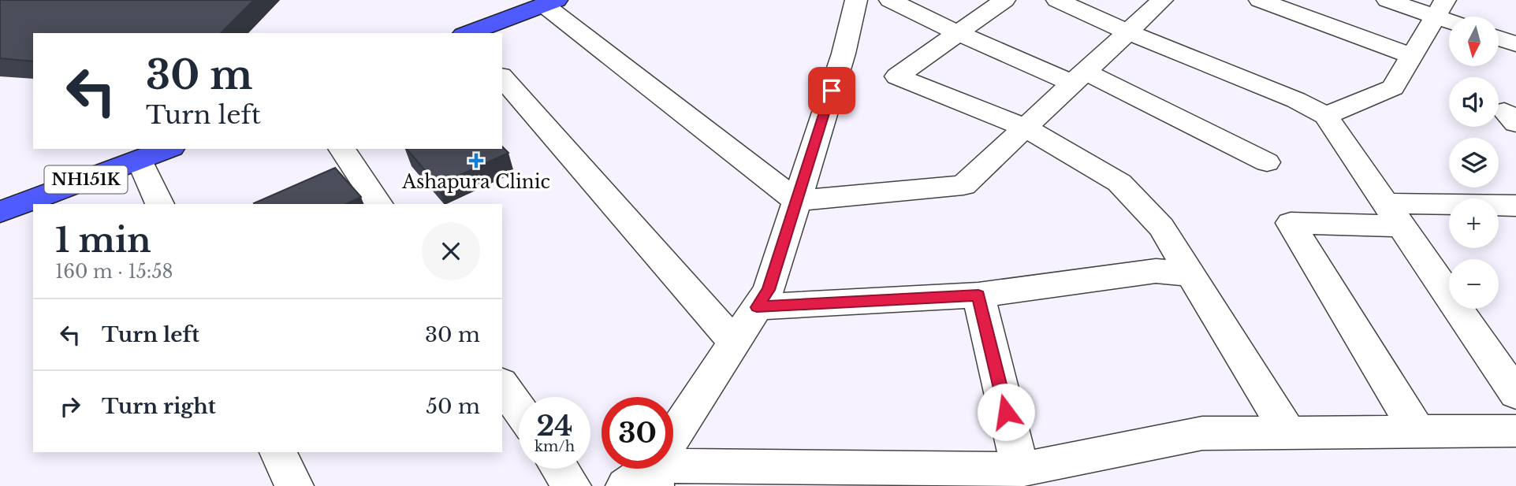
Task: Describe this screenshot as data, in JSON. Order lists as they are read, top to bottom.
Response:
{
  "streets": {
    "highway": ["NH151K"]
  },
  "places": {
    "health": ["Ashapura Clinic"]
  },
  "north": "bottom",
  "page": {
    "map_buttons": ["+", "−"],
    "turn": ["30 m", "Turn left"],
    "heading": ["1 min", "160 m · 15:58"],
    "list": [
      {
        "name": "Turn left",
        "value": "30 m"
      },
      {
        "name": "Turn right",
        "value": "50 m"
      }
    ],
    "speed": "24 km/h",
    "limit": "30"
  }
}
